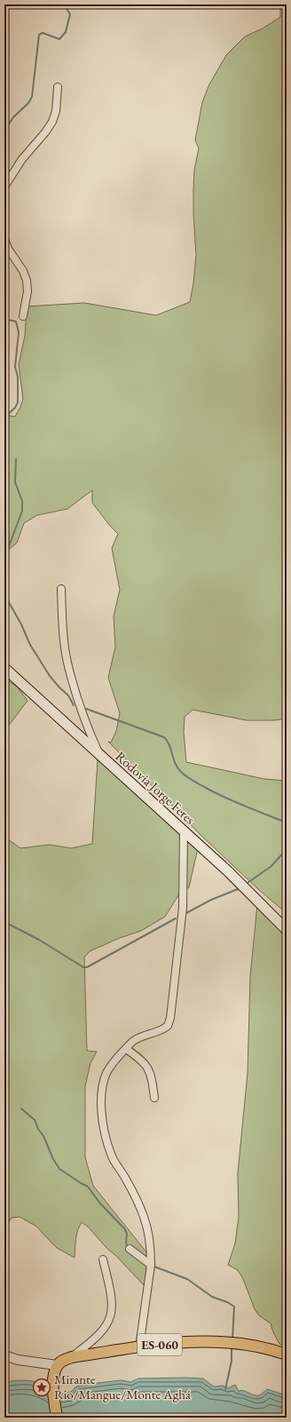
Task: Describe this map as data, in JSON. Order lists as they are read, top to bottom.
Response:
{
  "streets": {
    "main road": ["Rodovia Jorge Feres", "ES-060"]
  },
  "places": {
    "place": ["Mirante Rio/Mangue/Monte Aghá"]
  }
}
